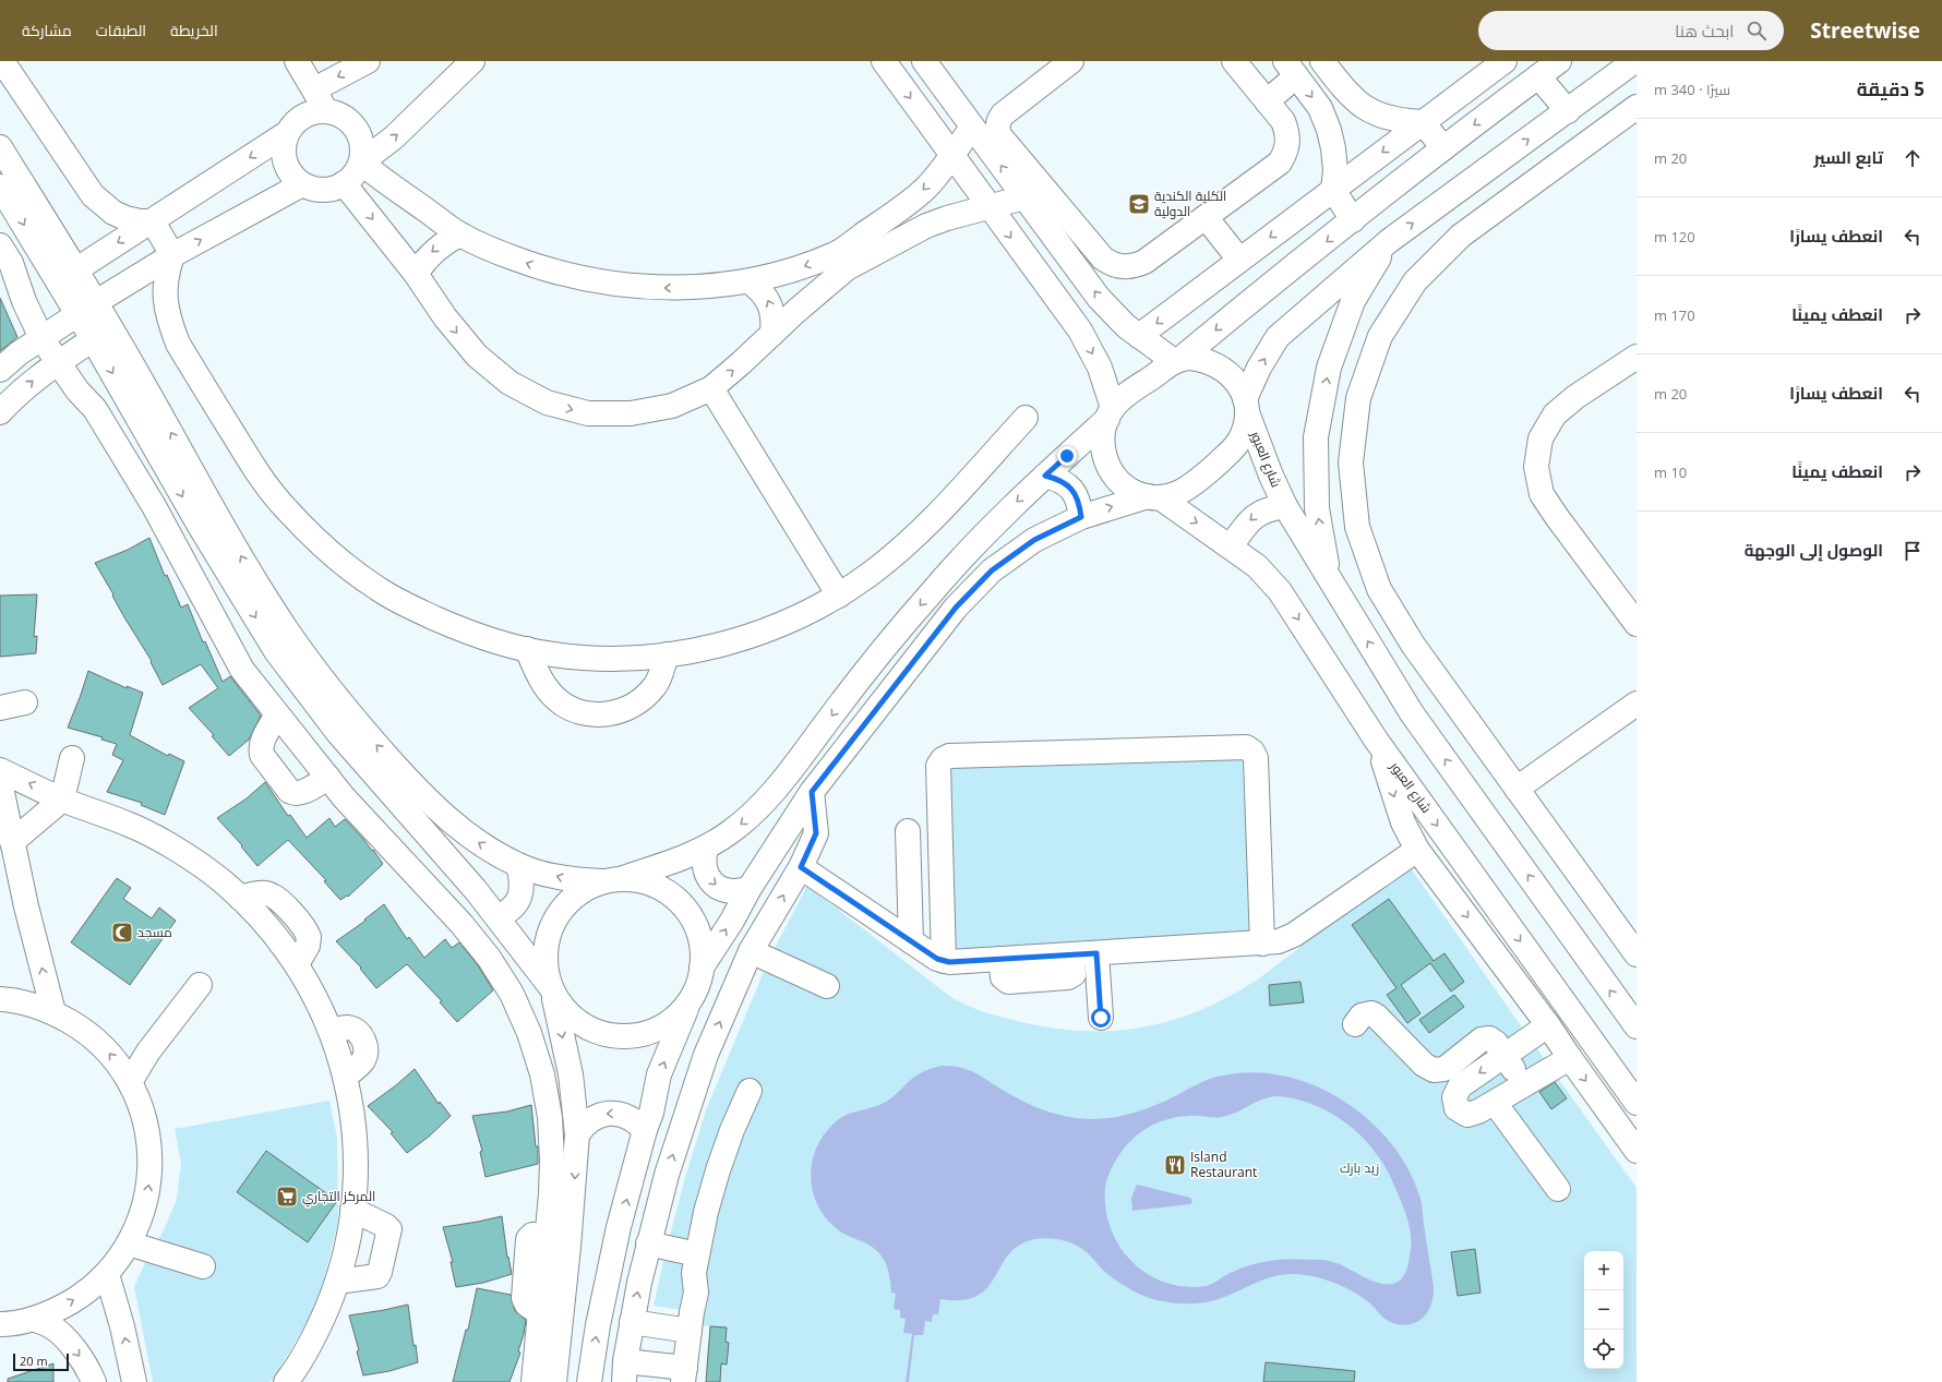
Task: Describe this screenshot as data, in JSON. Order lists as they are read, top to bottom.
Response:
{
  "streets": {
    "street": ["شارع العبور"]
  },
  "parks": ["زيد بارك"],
  "places": {
    "school or university": ["الكلية الكندية الدولية"],
    "mosque": ["مسجد"],
    "restaurant": ["Island Restaurant"],
    "supermarket": ["المركز التجاري"]
  },
  "scale_bar": "20 m",
  "page": {
    "header": "Streetwise",
    "search": "ابحث هنا",
    "nav": ["الخريطة", "الطبقات", "مشاركة"],
    "heading": ["5 دقيقة", "سيرًا · 340 m"],
    "list": [
      ["تابع السير", "20 m"],
      ["انعطف يسارًا", "120 m"],
      ["انعطف يمينًا", "170 m"],
      ["انعطف يسارًا", "20 m"],
      ["انعطف يمينًا", "10 m"],
      "الوصول إلى الوجهة"
    ],
    "map_buttons": ["+", "−"],
    "scale": "20 m"
  }
}
